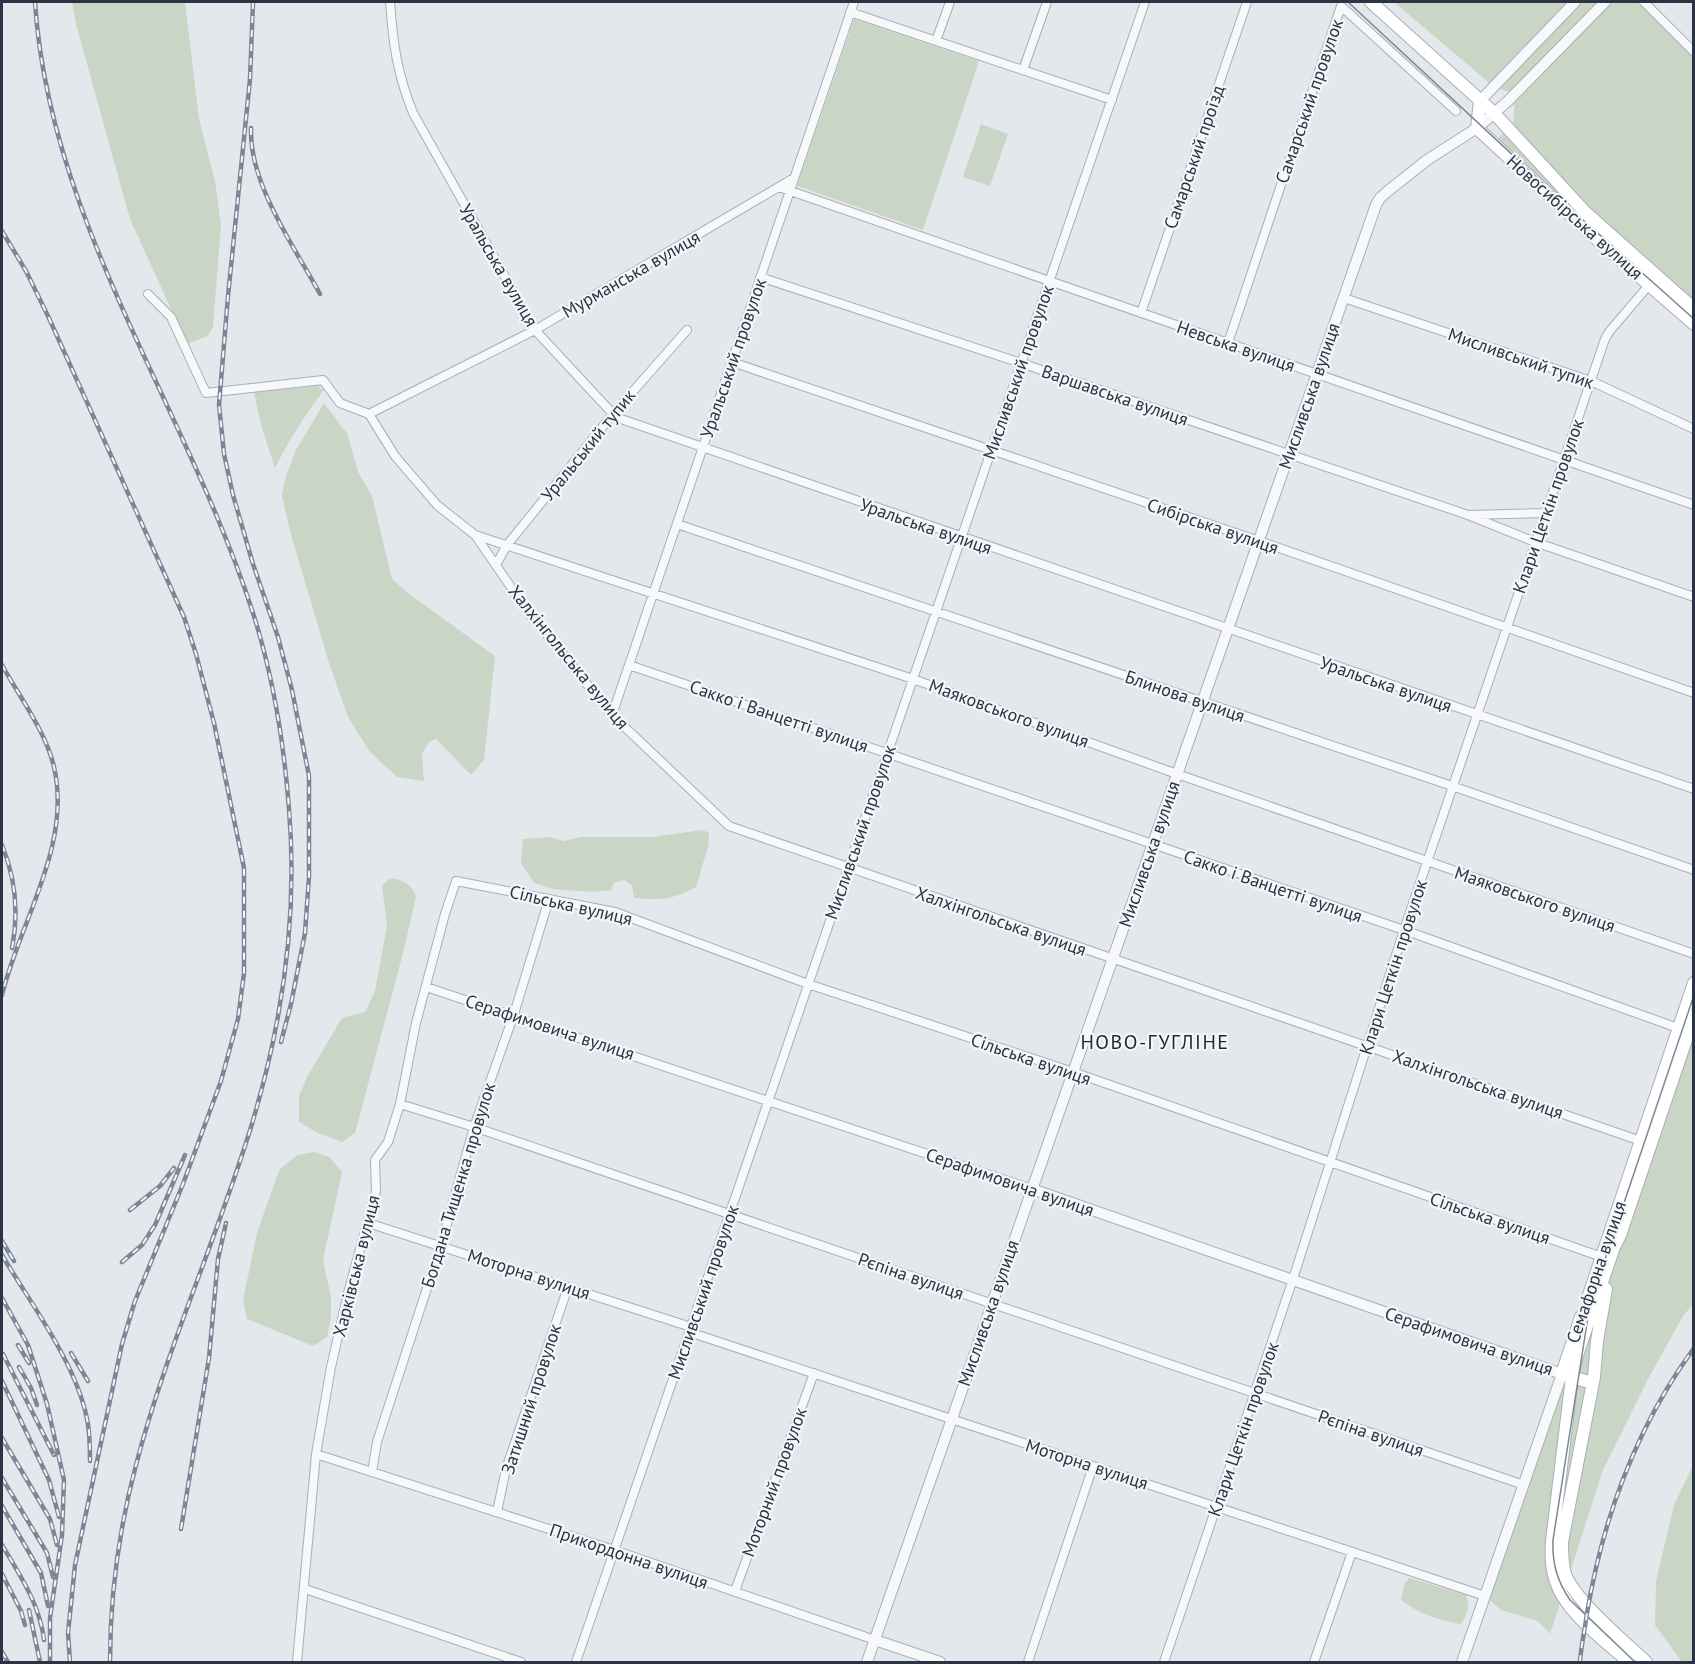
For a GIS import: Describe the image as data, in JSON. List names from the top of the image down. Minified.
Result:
{"streets":{"main road":["Новосибірська вулиця","Серафимовича вулиця","Семафорна вулиця"],"street":["Самарський провулок","Самарський проїзд","Уральська вулиця","Мурманська вулиця","Невська вулиця","Уральський провулок","Мисливський тупик","Мисливський провулок","Варшавська вулиця","Мисливська вулиця","Уральський тупик","Клари Цеткін провулок","Сибірська вулиця","Халхінгольська вулиця","Блинова вулиця","Маяковського вулиця","Сакко і Ванцетті вулиця","Сільська вулиця","Богдана Тищенка провулок","Харківська вулиця","Моторна вулиця","Рєпіна вулиця","Затишний провулок","Моторний провулок","Прикордонна вулиця"]},"crossings":[["Самарський провулок","Невська вулиця"],["Самарський проїзд","Невська вулиця"],["Новосибірська вулиця","Мисливська вулиця"],["Новосибірська вулиця","Клари Цеткін провулок"],["Уральська вулиця","Мурманська вулиця"],["Уральська вулиця","Уральський провулок"],["Уральська вулиця","Мисливський провулок"],["Уральська вулиця","Мисливська вулиця"],["Уральська вулиця","Уральський тупик"],["Уральська вулиця","Клари Цеткін провулок"],["Мурманська вулиця","Невська вулиця"],["Мурманська вулиця","Уральський провулок"],["Мурманська вулиця","Маяковського вулиця"],["Невська вулиця","Уральський провулок"],["Невська вулиця","Мисливський провулок"],["Невська вулиця","Мисливська вулиця"],["Невська вулиця","Клари Цеткін провулок"],["Уральський провулок","Варшавська вулиця"],["Уральський провулок","Сибірська вулиця"],["Уральський провулок","Халхінгольська вулиця"],["Уральський провулок","Блинова вулиця"],["Уральський провулок","Маяковського вулиця"],["Уральський провулок","Сакко і Ванцетті вулиця"],["Мисливський тупик","Мисливська вулиця"],["Мисливський тупик","Клари Цеткін провулок"],["Мисливський провулок","Варшавська вулиця"],["Мисливський провулок","Сибірська вулиця"],["Мисливський провулок","Халхінгольська вулиця"],["Мисливський провулок","Блинова вулиця"],["Мисливський провулок","Маяковського вулиця"],["Мисливський провулок","Сакко і Ванцетті вулиця"],["Мисливський провулок","Сільська вулиця"],["Мисливський провулок","Серафимовича вулиця"],["Мисливський провулок","Моторна вулиця"],["Мисливський провулок","Рєпіна вулиця"],["Мисливський провулок","Прикордонна вулиця"],["Варшавська вулиця","Мисливська вулиця"],["Варшавська вулиця","Клари Цеткін провулок"],["Мисливська вулиця","Сибірська вулиця"],["Мисливська вулиця","Халхінгольська вулиця"],["Мисливська вулиця","Блинова вулиця"],["Мисливська вулиця","Маяковського вулиця"],["Мисливська вулиця","Сакко і Ванцетті вулиця"],["Мисливська вулиця","Сільська вулиця"],["Мисливська вулиця","Серафимовича вулиця"],["Мисливська вулиця","Моторна вулиця"],["Мисливська вулиця","Рєпіна вулиця"],["Мисливська вулиця","Прикордонна вулиця"],["Уральський тупик","Халхінгольська вулиця"],["Уральський тупик","Маяковського вулиця"],["Клари Цеткін провулок","Сибірська вулиця"],["Клари Цеткін провулок","Халхінгольська вулиця"],["Клари Цеткін провулок","Блинова вулиця"],["Клари Цеткін провулок","Маяковського вулиця"],["Клари Цеткін провулок","Сакко і Ванцетті вулиця"],["Клари Цеткін провулок","Сільська вулиця"],["Клари Цеткін провулок","Серафимовича вулиця"],["Клари Цеткін провулок","Моторна вулиця"],["Клари Цеткін провулок","Рєпіна вулиця"],["Халхінгольська вулиця","Маяковського вулиця"],["Халхінгольська вулиця","Семафорна вулиця"],["Сакко і Ванцетті вулиця","Семафорна вулиця"],["Сільська вулиця","Богдана Тищенка провулок"],["Сільська вулиця","Харківська вулиця"],["Сільська вулиця","Семафорна вулиця"],["Серафимовича вулиця","Богдана Тищенка провулок"],["Серафимовича вулиця","Харківська вулиця"],["Серафимовича вулиця","Семафорна вулиця"],["Богдана Тищенка провулок","Моторна вулиця"],["Богдана Тищенка провулок","Рєпіна вулиця"],["Богдана Тищенка провулок","Прикордонна вулиця"],["Харківська вулиця","Моторна вулиця"],["Харківська вулиця","Рєпіна вулиця"],["Харківська вулиця","Прикордонна вулиця"],["Семафорна вулиця","Моторна вулиця"],["Семафорна вулиця","Рєпіна вулиця"],["Моторна вулиця","Затишний провулок"],["Моторна вулиця","Моторний провулок"],["Затишний провулок","Прикордонна вулиця"],["Моторний провулок","Прикордонна вулиця"]],"districts":["НОВО-ГУГЛІНЕ"]}
